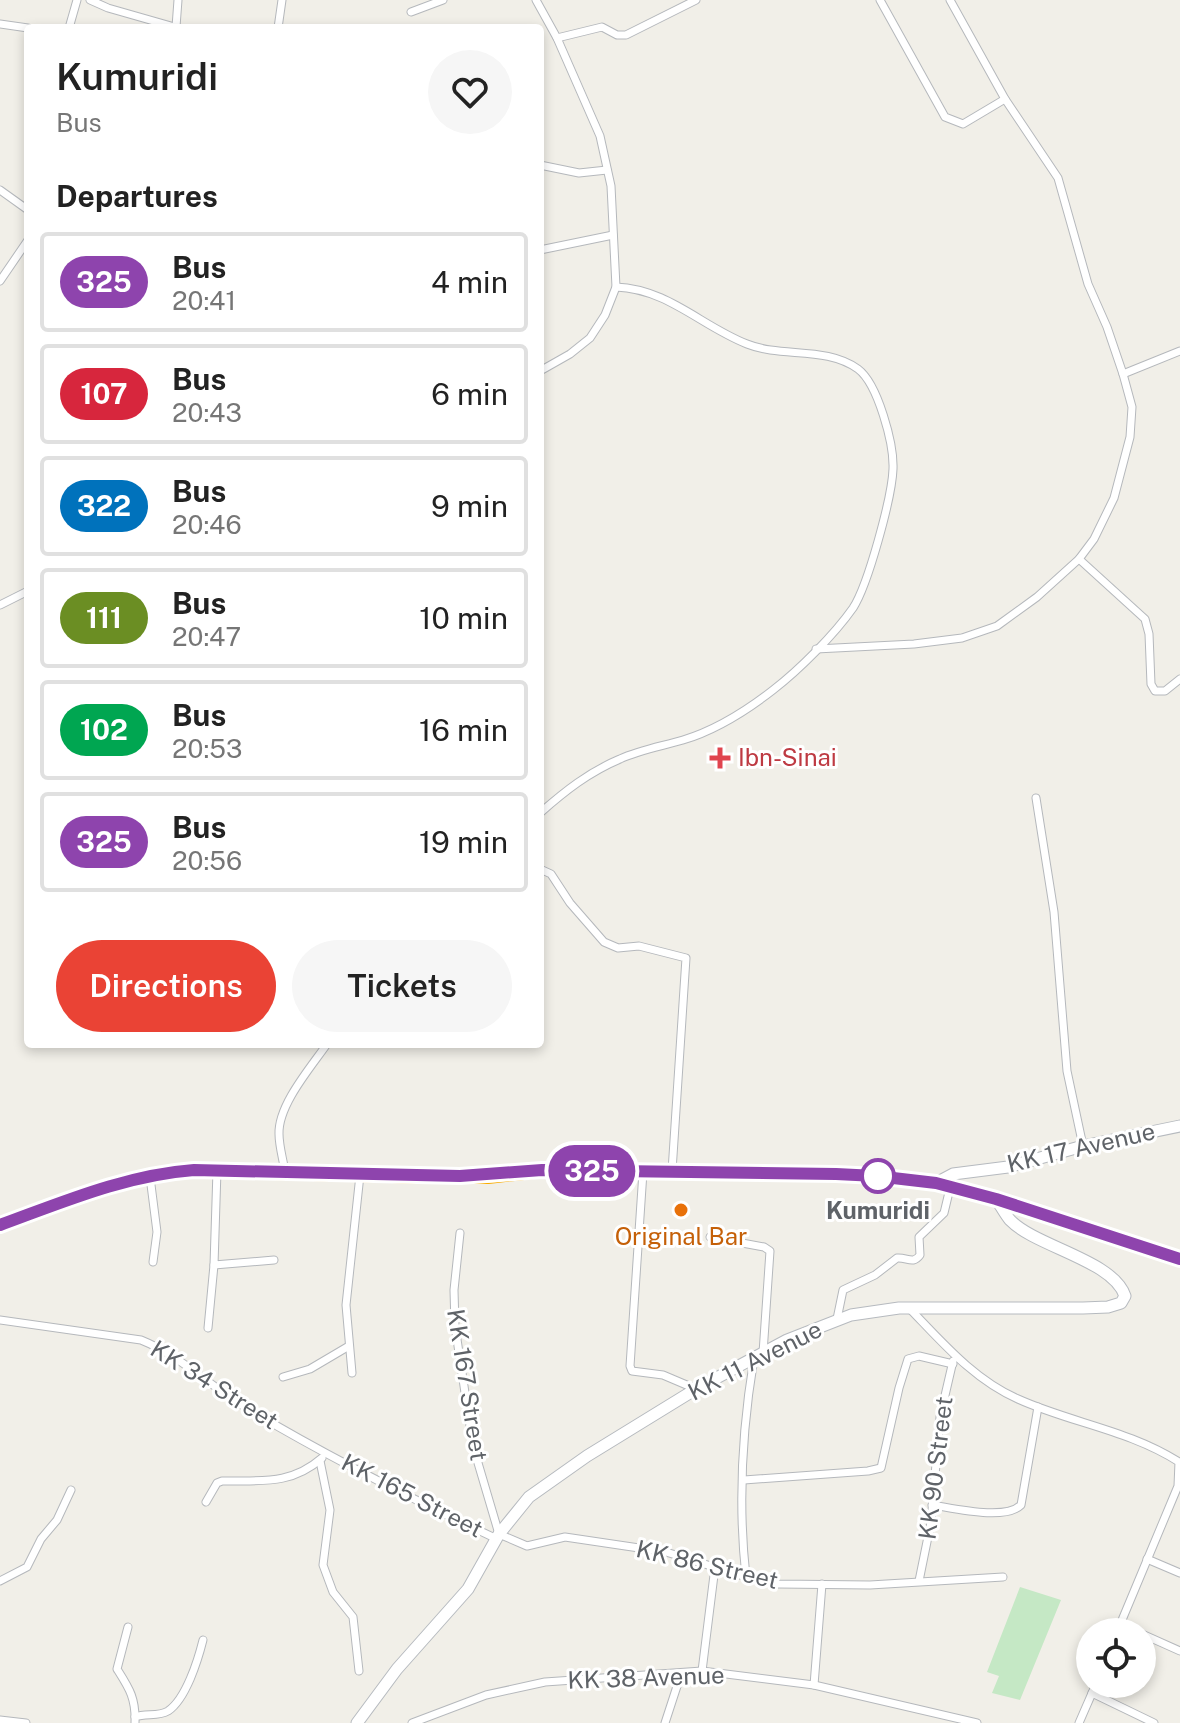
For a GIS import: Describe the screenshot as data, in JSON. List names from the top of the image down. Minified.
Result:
{"streets":{"main road":["KK 17 Avenue","KK 11 Avenue"],"street":["KK 34 Street","KK 167 Street","KK 90 Street","KK 165 Street","KK 86 Street","KK 38 Avenue"]},"crossings":[["KK 11 Avenue","KK 167 Street"],["KK 11 Avenue","KK 165 Street"],["KK 11 Avenue","KK 86 Street"],["KK 34 Street","KK 165 Street"],["KK 167 Street","KK 165 Street"],["KK 167 Street","KK 86 Street"],["KK 90 Street","KK 86 Street"],["KK 165 Street","KK 86 Street"]],"places":{"health":["Ibn-Sinai"],"other":["Kumuridi","Original Bar"]},"lines":["bus line 325"],"page":{"on_map":"325","heading":[["Kumuridi","Bus"],"Departures"],"list":[{"mark":"325","name":"Bus","note":"20:41","value":"4 min"},{"mark":"107","name":"Bus","note":"20:43","value":"6 min"},{"mark":"322","name":"Bus","note":"20:46","value":"9 min"},{"mark":"111","name":"Bus","note":"20:47","value":"10 min"},{"mark":"102","name":"Bus","note":"20:53","value":"16 min"},{"mark":"325","name":"Bus","note":"20:56","value":"19 min"}],"buttons":["Directions","Tickets"]}}
